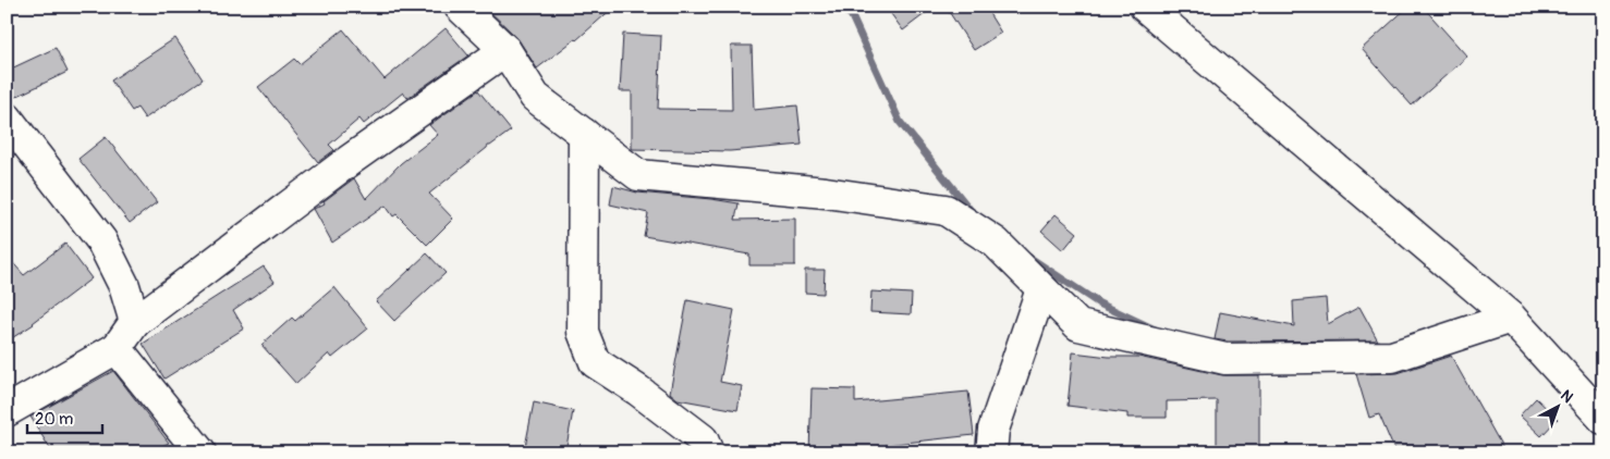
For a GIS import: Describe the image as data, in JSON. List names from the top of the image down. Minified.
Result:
{"scale_bar":"20 m","north":"top right"}
